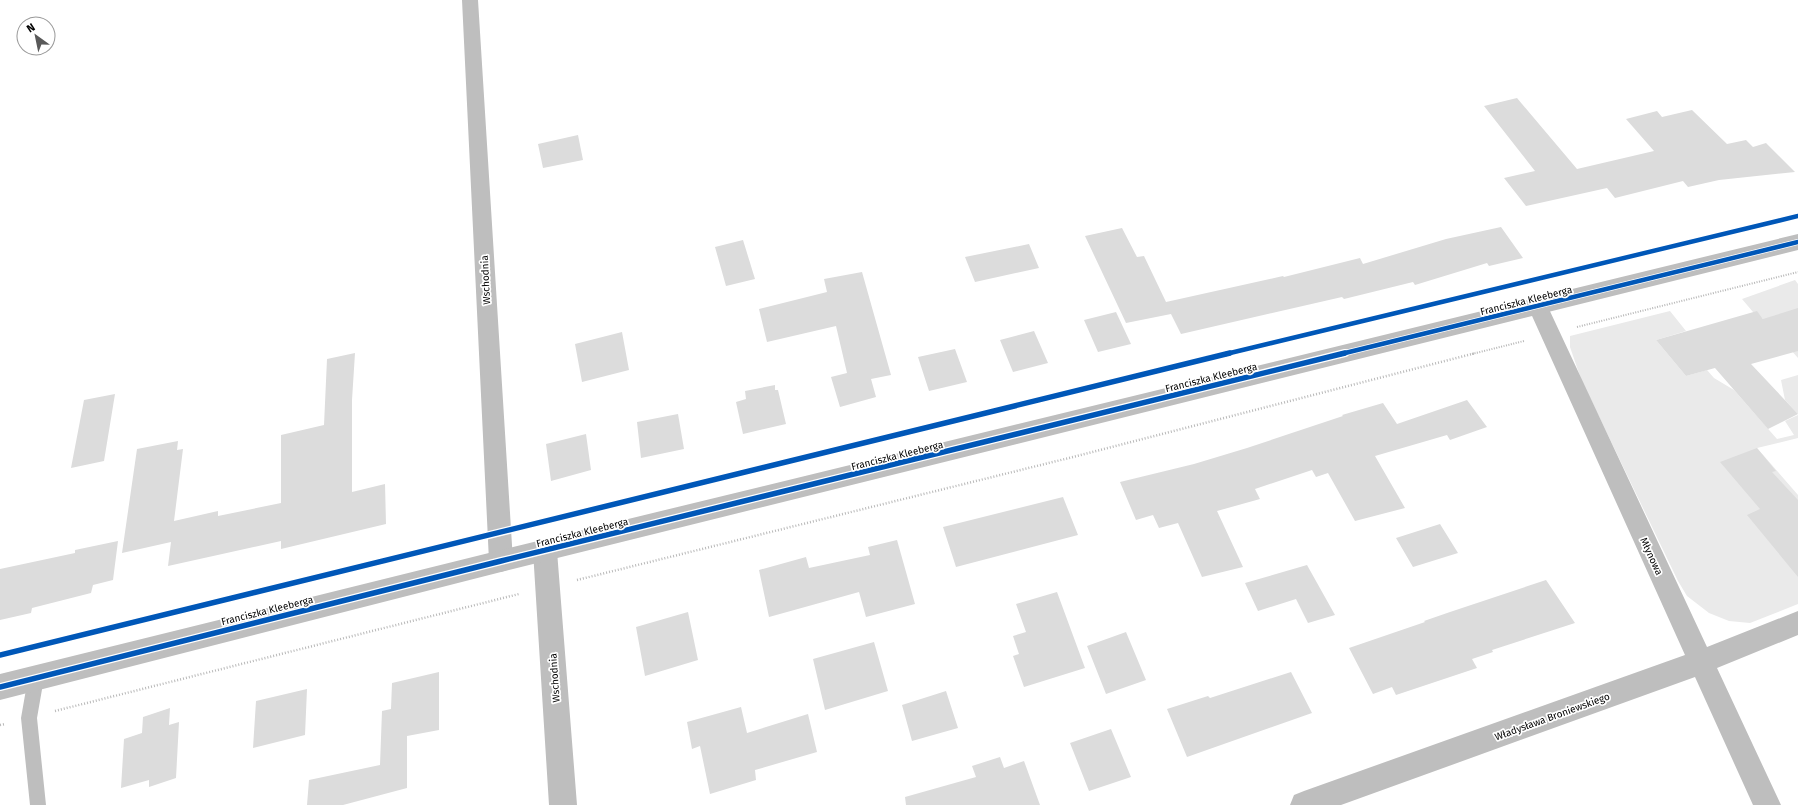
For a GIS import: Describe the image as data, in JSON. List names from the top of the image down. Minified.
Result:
{"streets":{"street":["Wschodnia","Franciszka Kleeberga","Młynowa","Władysława Broniewskiego"]},"crossings":[["Wschodnia","Franciszka Kleeberga"],["Franciszka Kleeberga","Młynowa"],["Młynowa","Władysława Broniewskiego"]],"north":"top left"}
